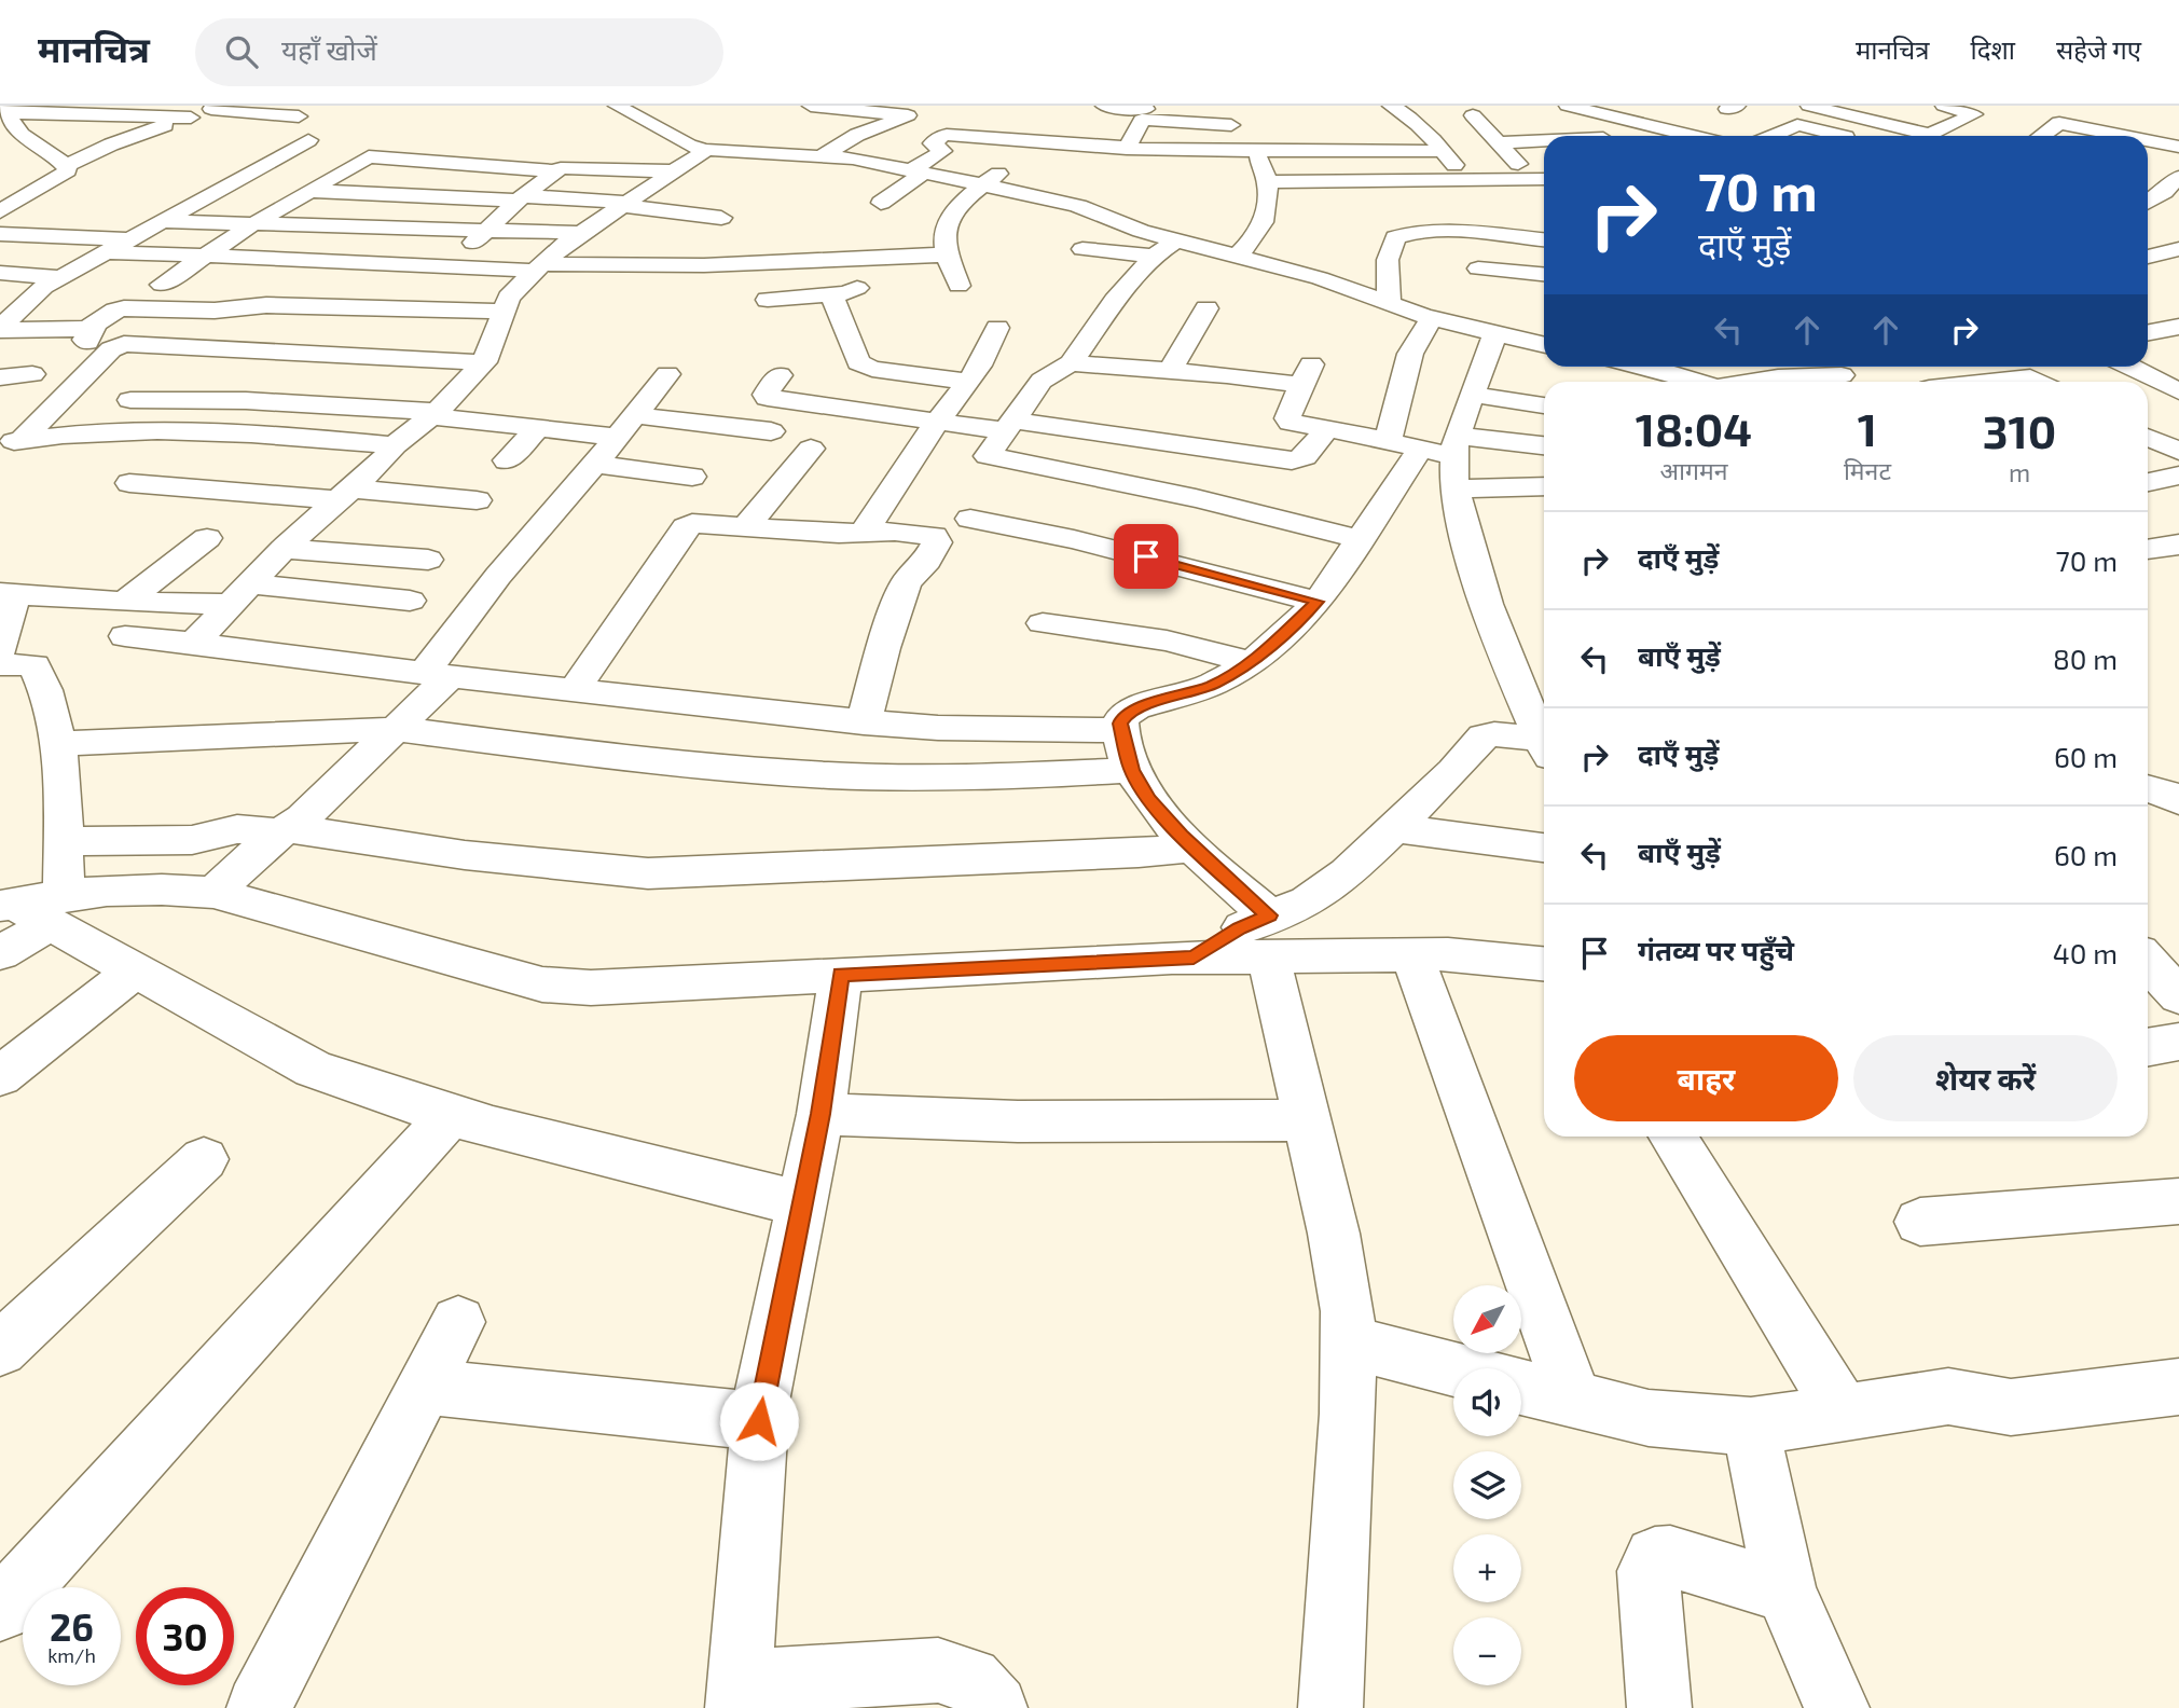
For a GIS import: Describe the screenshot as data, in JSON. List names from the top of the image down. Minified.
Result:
{"north":"bottom left","page":{"header":"मानचित्र","search":"यहाँ खोजें","nav":["मानचित्र","दिशा","सहेजे गए"],"turn":["70 m","दाएँ मुड़ें"],"eta":["18:04","आगमन","1","मिनट","310","m"],"list":[{"name":"दाएँ मुड़ें","value":"70 m"},{"name":"बाएँ मुड़ें","value":"80 m"},{"name":"दाएँ मुड़ें","value":"60 m"},{"name":"बाएँ मुड़ें","value":"60 m"},{"name":"गंतव्य पर पहुँचे","value":"40 m"}],"buttons":["बाहर","शेयर करें"],"map_buttons":["+","−"],"speed":"26 km/h","limit":"30"}}
